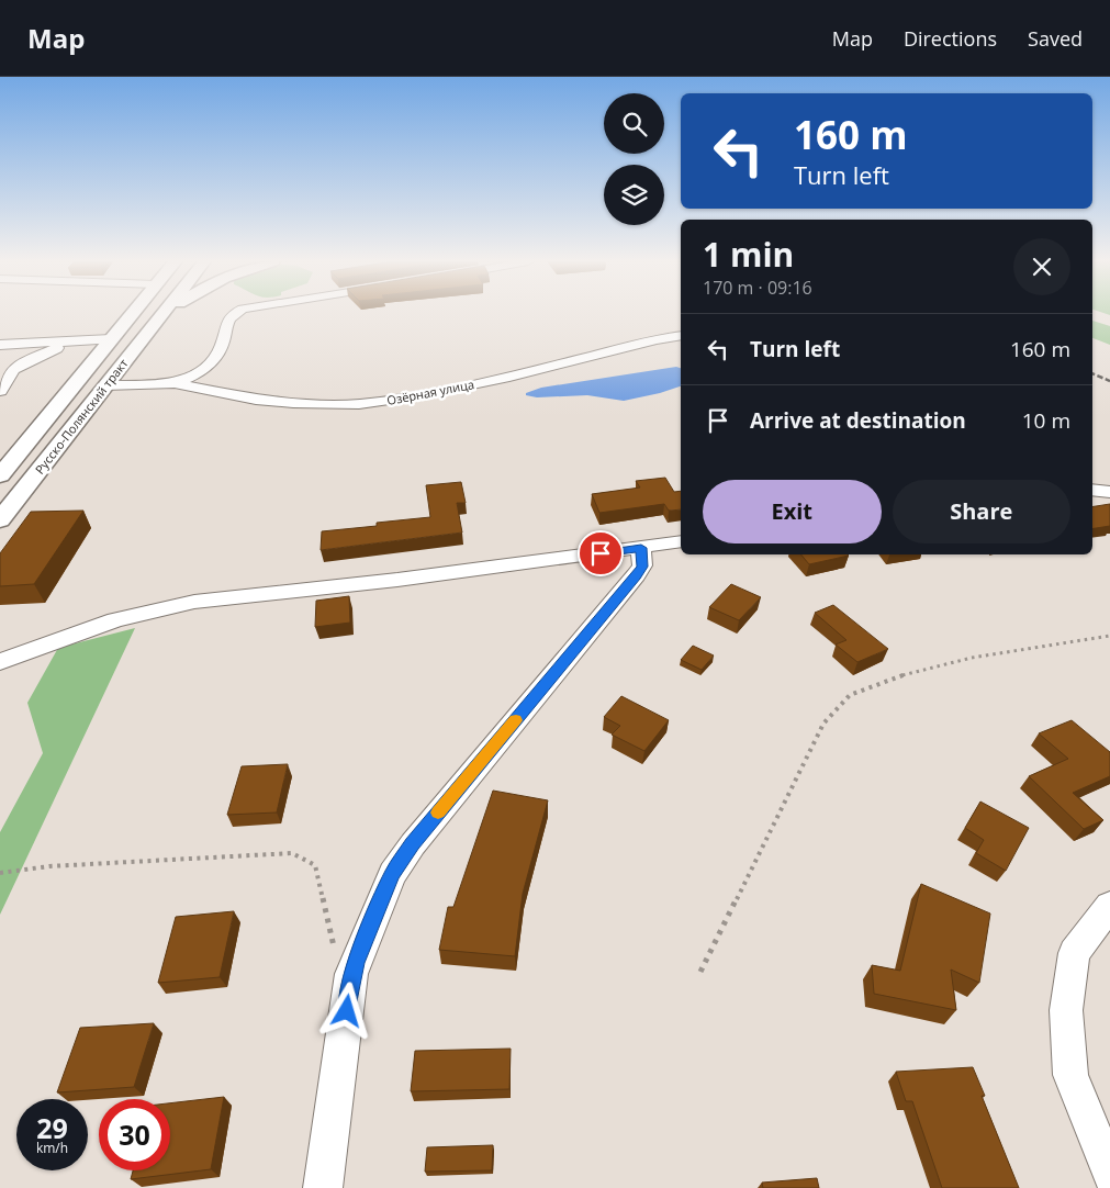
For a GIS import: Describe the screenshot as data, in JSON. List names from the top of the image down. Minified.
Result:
{"streets":{"main road":["Русско-Полянский тракт"],"street":["Озёрная улица"]},"crossings":[["Озёрная улица","Русско-Полянский тракт"]],"page":{"header":"Map","nav":["Map","Directions","Saved"],"turn":["160 m","Turn left"],"heading":["1 min","170 m · 09:16"],"list":[{"name":"Turn left","value":"160 m"},{"name":"Arrive at destination","value":"10 m"}],"buttons":["Exit","Share"],"speed":"29 km/h","limit":"30"}}
